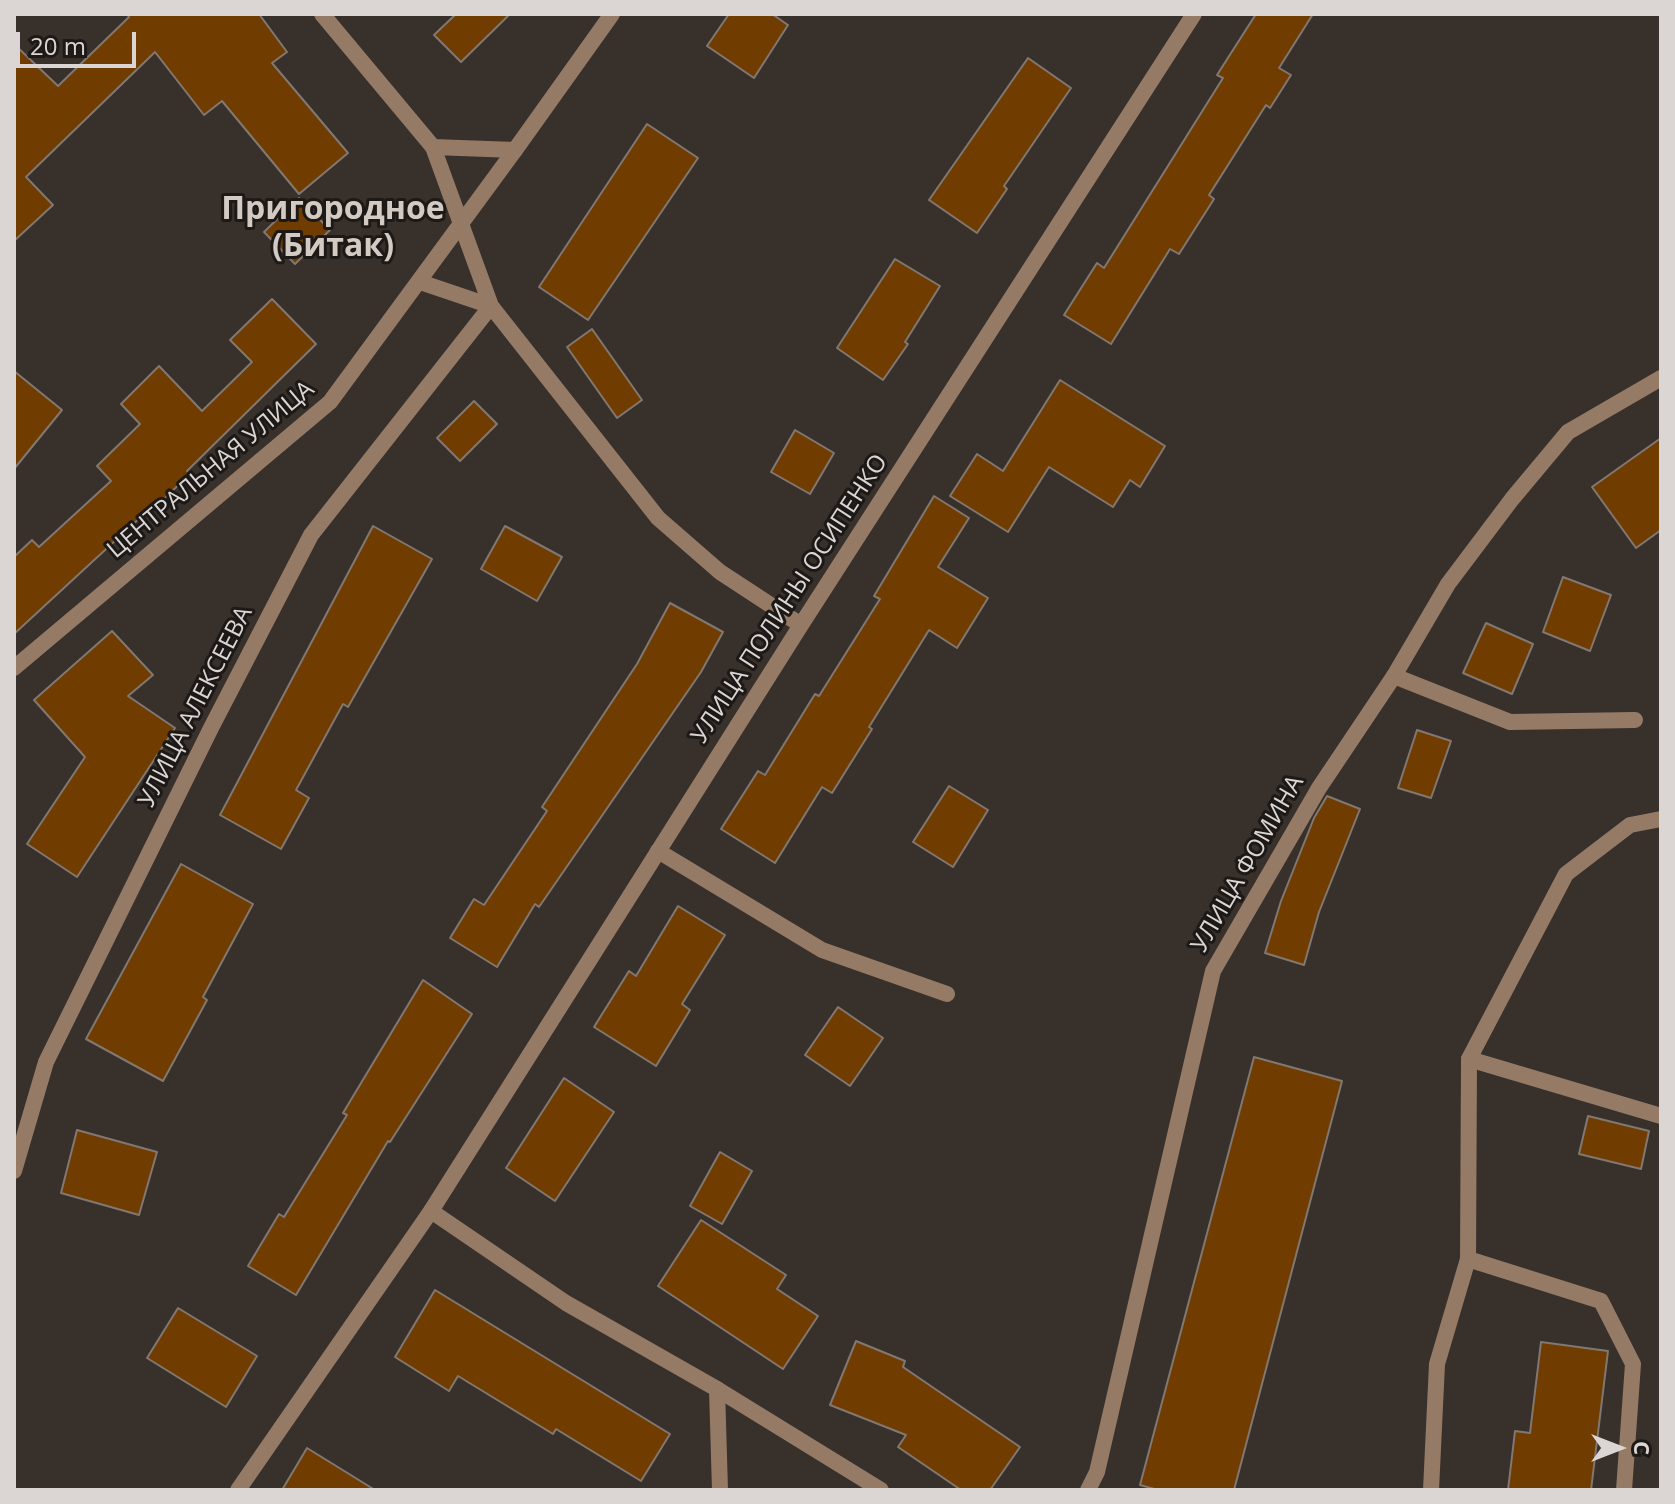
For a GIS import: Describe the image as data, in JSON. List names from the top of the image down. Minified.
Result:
{"streets":{"street":["ЦЕНТРАЛЬНАЯ УЛИЦА","УЛИЦА ПОЛИНЫ ОСИПЕНКО","УЛИЦА АЛЕКСЕЕВА","УЛИЦА ФОМИНА"]},"districts":["Пригородное (Битак)"],"scale_bar":"20 m","north":"right"}
